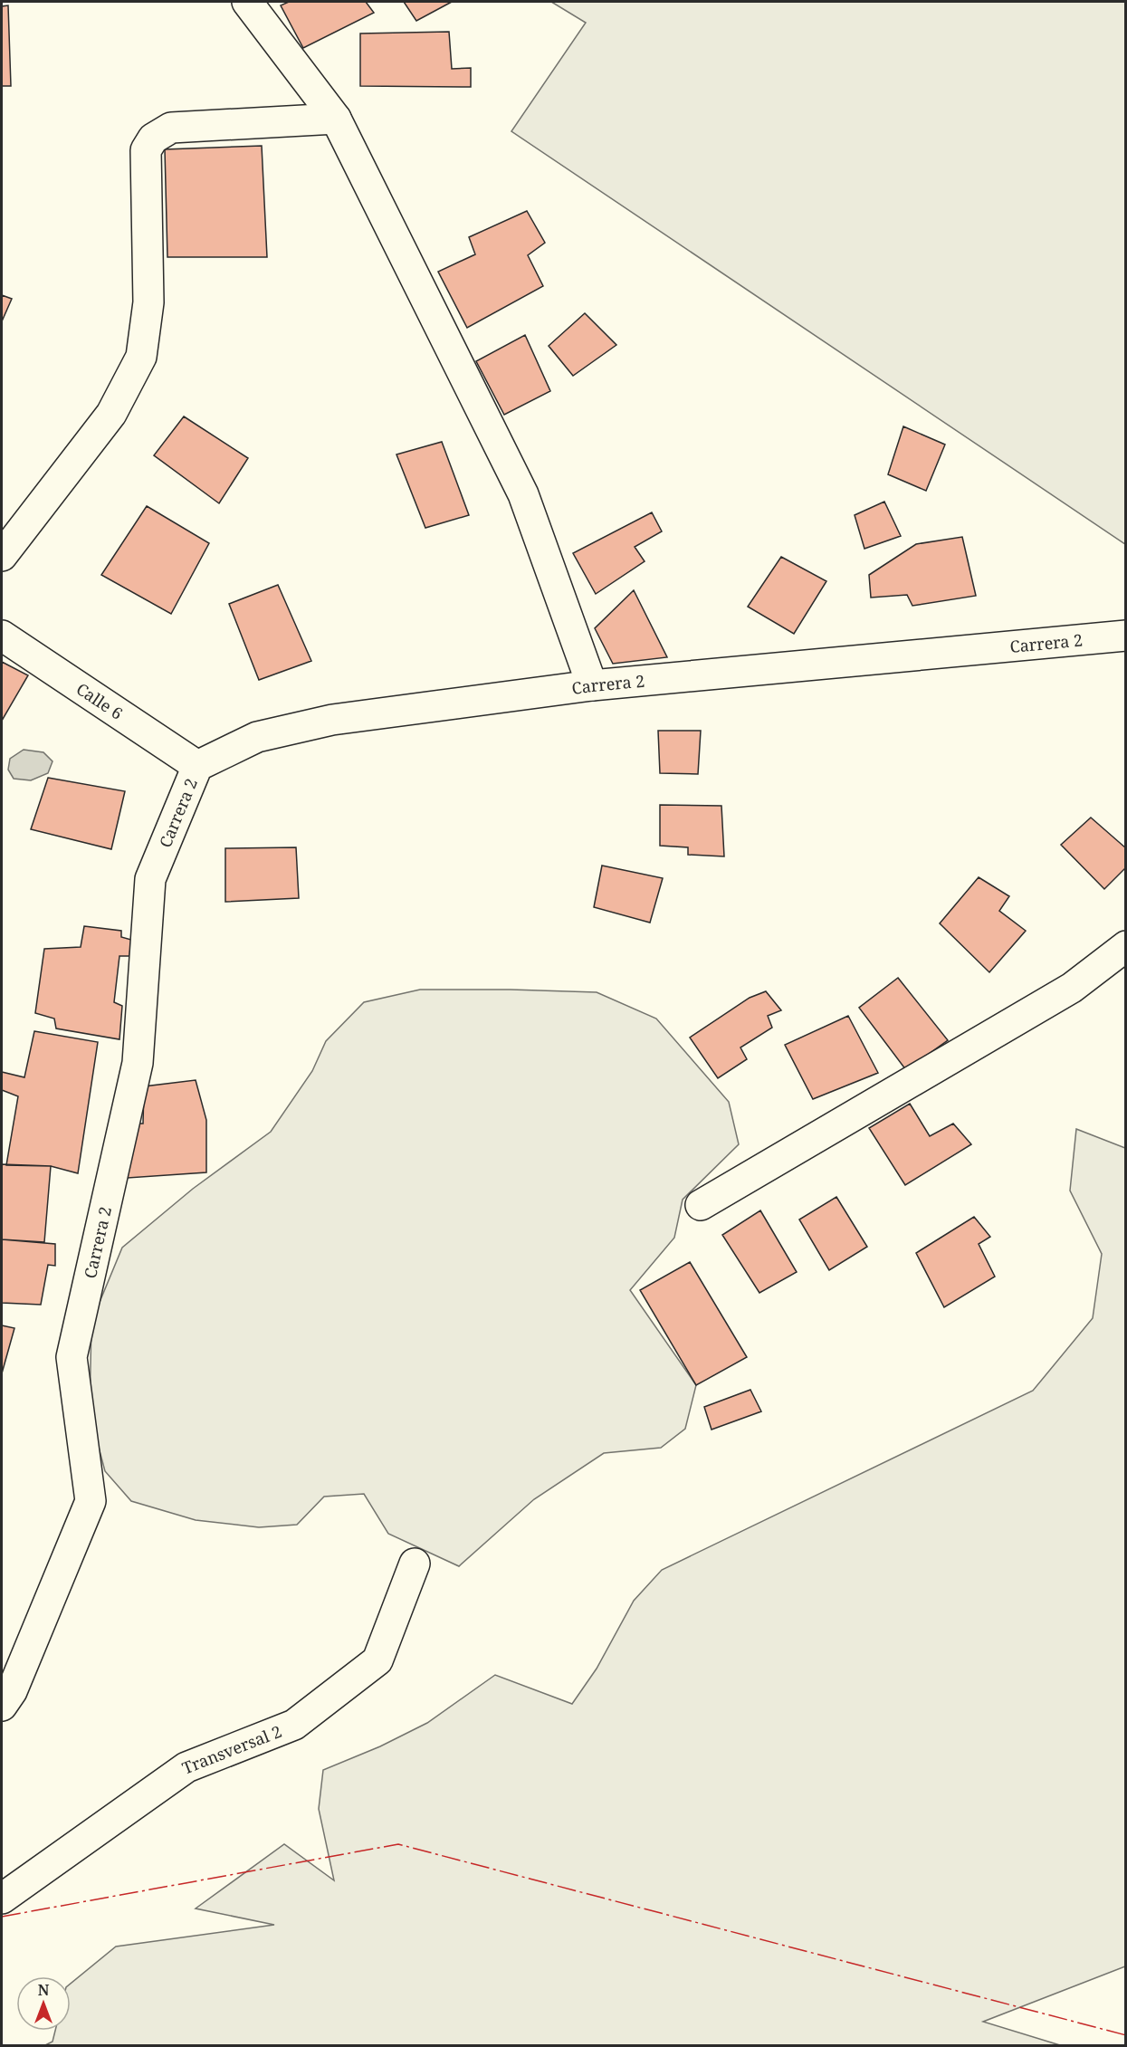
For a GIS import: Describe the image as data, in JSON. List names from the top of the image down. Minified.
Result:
{"streets":{"street":["Carrera 2","Calle 6","Transversal 2"]},"crossings":[["Carrera 2","Calle 6"]],"north":"top"}
